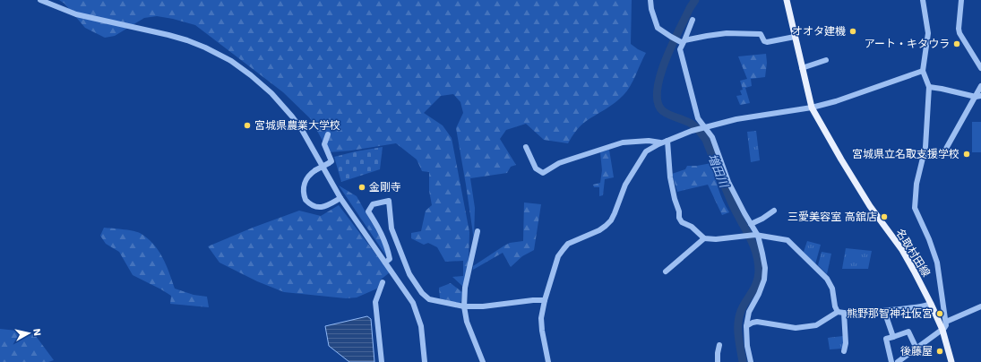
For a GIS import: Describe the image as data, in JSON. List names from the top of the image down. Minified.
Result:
{"streets":{"main road":["名取村田線"]},"water":["増田川"],"places":["オオタ建機","アート・キタウラ","宮城県農業大学校","宮城県立名取支援学校","金剛寺","三愛美容室 高舘店","熊野那智神社仮宮","後藤屋"],"north":"right"}
